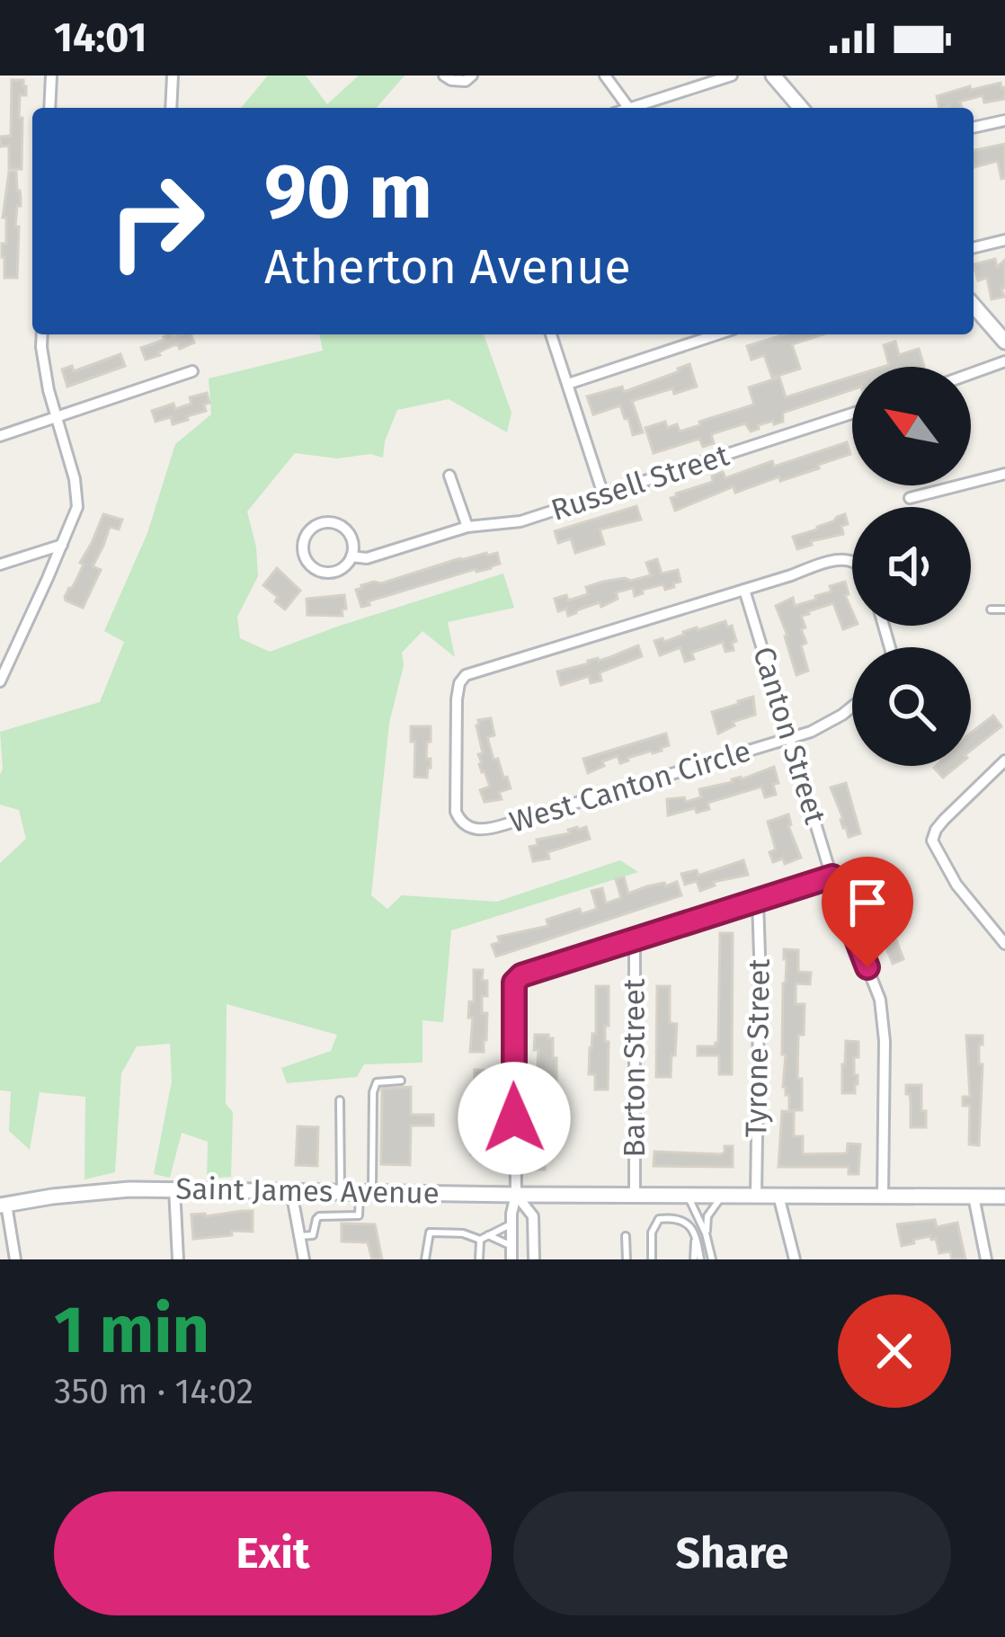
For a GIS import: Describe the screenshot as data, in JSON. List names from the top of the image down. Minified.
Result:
{"streets":{"main road":["Saint James Avenue"],"street":["Russell Street","Canton Street","West Canton Circle","Tyrone Street","Barton Street"]},"crossings":[["Canton Street","West Canton Circle"],["Canton Street","Saint James Avenue"],["Tyrone Street","Saint James Avenue"],["Barton Street","Saint James Avenue"]],"north":"top left","page":{"status":"14:01","turn":["90 m","Atherton Avenue"],"heading":["1 min","350 m · 14:02"],"buttons":["Exit","Share"]}}
